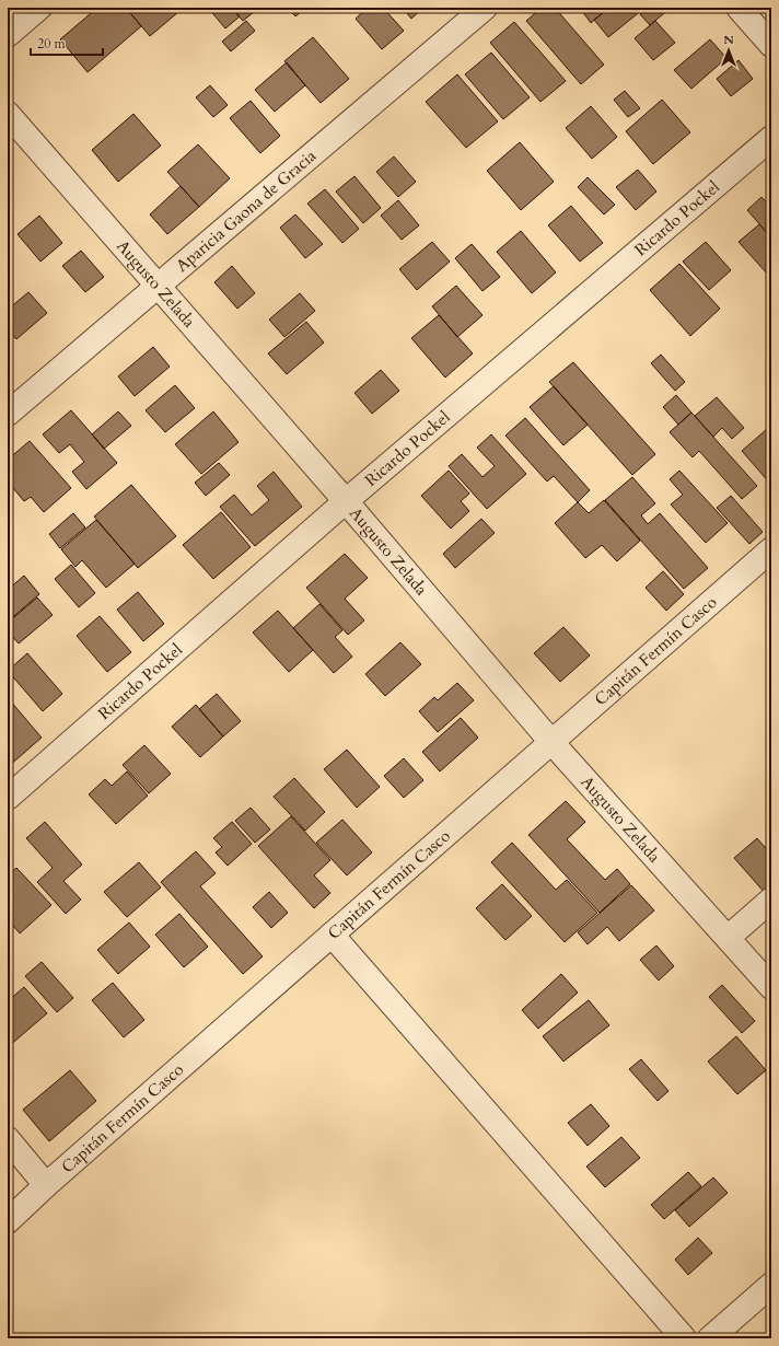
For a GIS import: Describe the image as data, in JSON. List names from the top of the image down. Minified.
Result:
{"streets":{"street":["Aparicia Gaona de Gracia","Ricardo Pockel","Augusto Zelada","Capitán Fermín Casco"]},"crossings":[["Aparicia Gaona de Gracia","Augusto Zelada"],["Ricardo Pockel","Augusto Zelada"],["Augusto Zelada","Capitán Fermín Casco"]],"scale_bar":"20 m","north":"top"}
